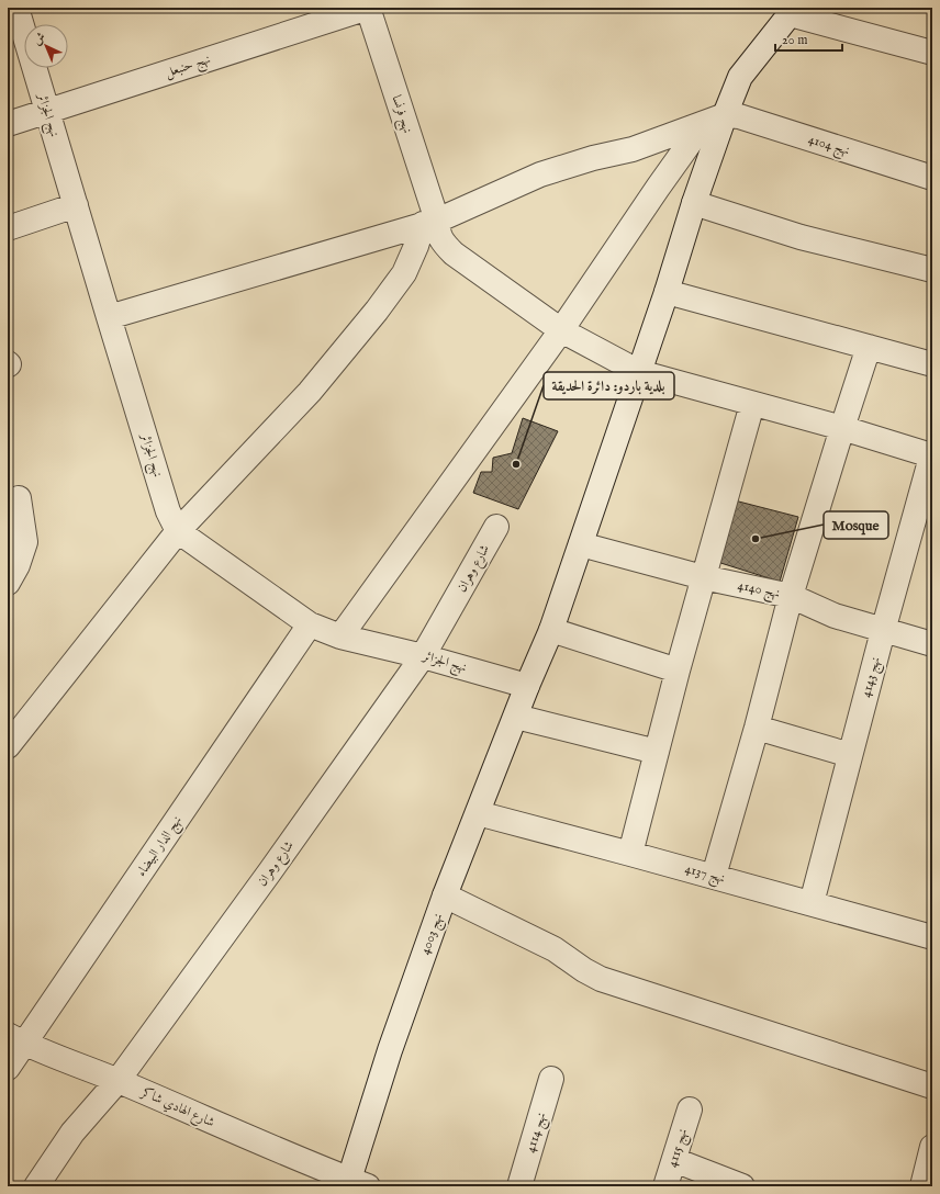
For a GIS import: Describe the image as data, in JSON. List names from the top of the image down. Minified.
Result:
{"streets":{"street":["نهج حنبعل","نهج فرنسا","نهج الجزائر","نهج 4104","شارع وهران","نهج 4140","نهج 4143","نهج الدار البيضاء","نهج 4137","نهج 4003","شارع الهادي شاكر","نهج 4114","نهج 4115"]},"crossings":[["نهج حنبعل","نهج فرنسا"],["نهج حنبعل","نهج الجزائر"],["نهج فرنسا","نهج 4143"],["نهج فرنسا","نهج 4003"],["نهج الجزائر","شارع وهران"],["نهج الجزائر","نهج الدار البيضاء"],["نهج الجزائر","نهج 4003"],["نهج 4104","نهج 4003"],["شارع وهران","شارع الهادي شاكر"],["نهج 4140","نهج 4143"],["نهج 4140","نهج 4003"],["نهج 4143","نهج 4137"],["نهج الدار البيضاء","شارع الهادي شاكر"],["نهج 4137","نهج 4003"],["نهج 4003","شارع الهادي شاكر"]],"places":["بلدية باردو: دائرة الحديقة","Mosque"],"scale_bar":"20 m","north":"top left"}
